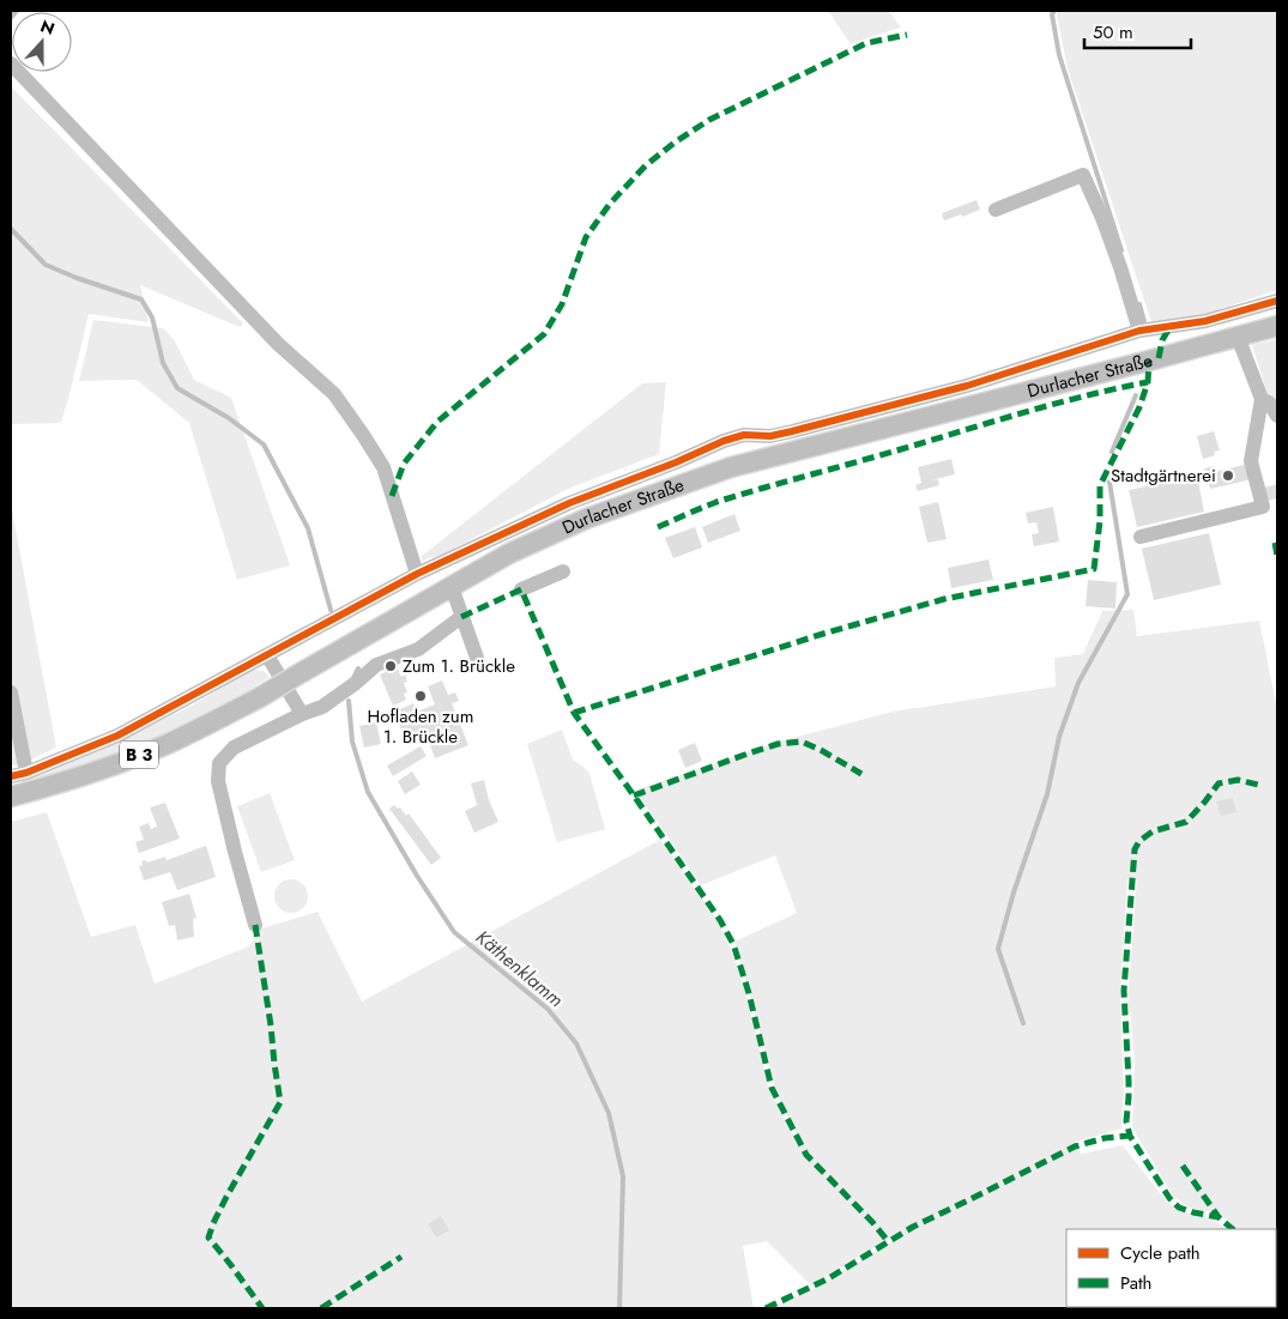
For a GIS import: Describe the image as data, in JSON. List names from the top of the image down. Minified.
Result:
{"streets":{"main road":["Durlacher Straße","B 3"]},"water":["Käthenklamm"],"places":["Stadtgärtnerei","Zum 1. Brückle","Hofladen zum 1. Brückle"],"legend":["Cycle path","Path"],"scale_bar":"50 m","north":"top"}
